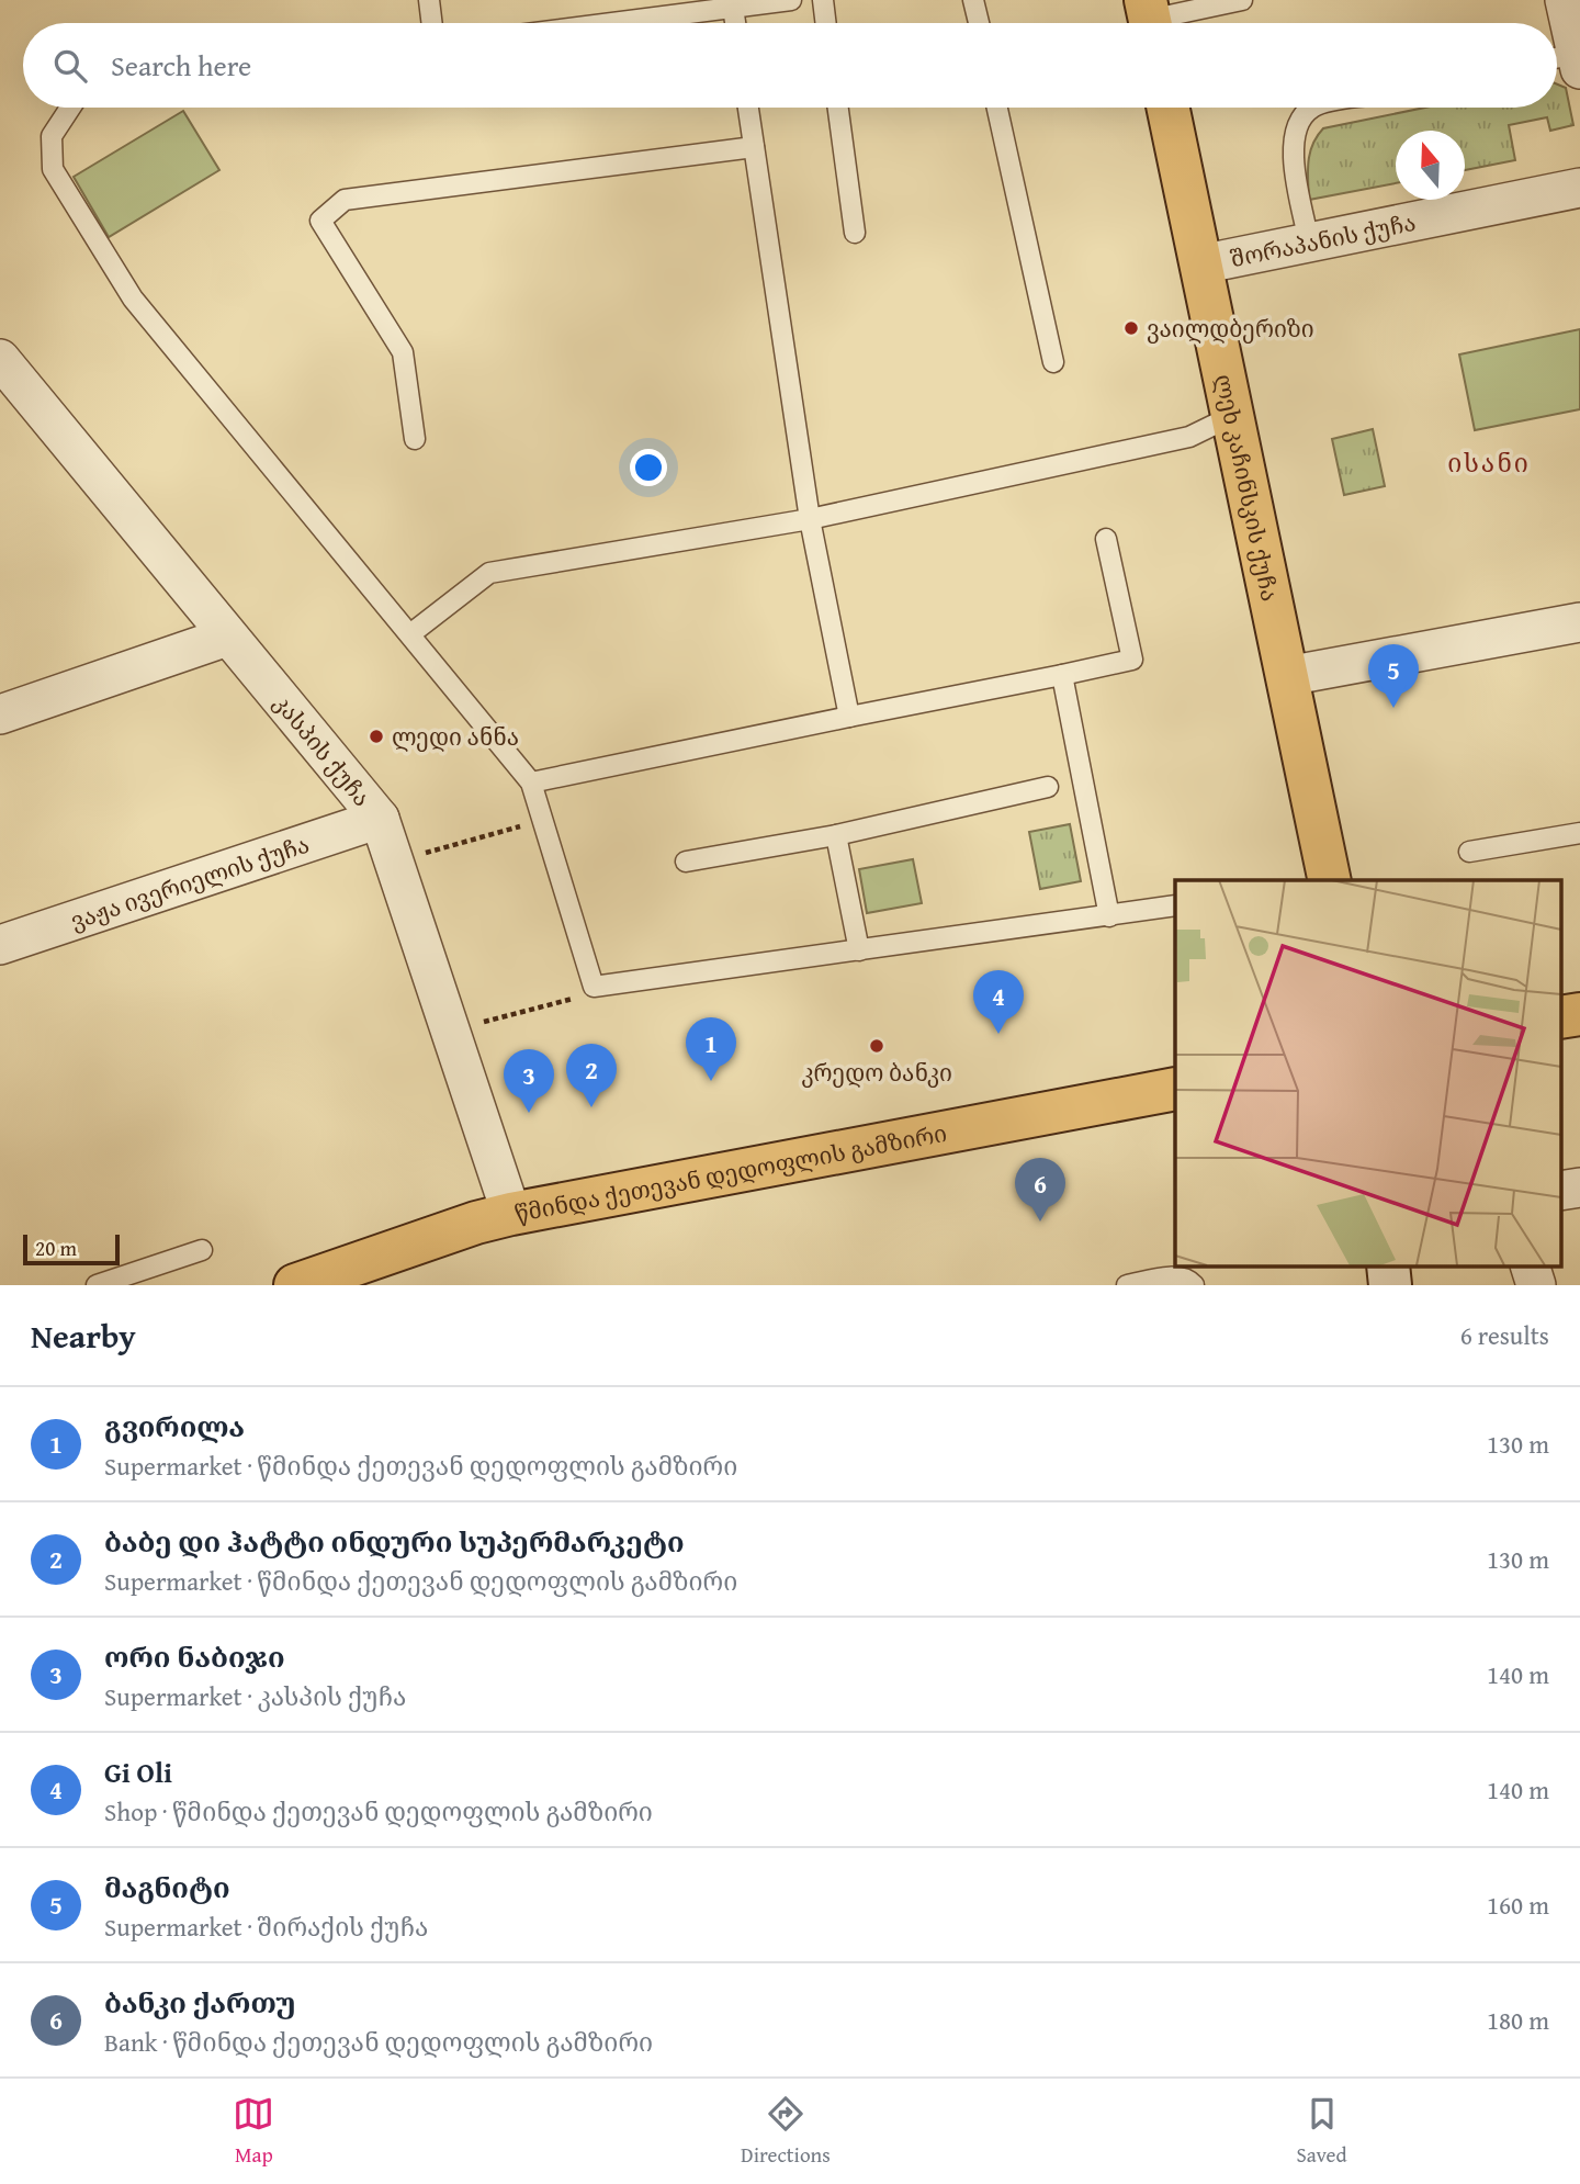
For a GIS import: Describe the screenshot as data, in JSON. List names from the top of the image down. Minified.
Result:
{"streets":{"main road":["ლეხ კაჩინსკის ქუჩა","წმინდა ქეთევან დედოფლის გამზირი"],"street":["შორაპანის ქუჩა","კასპის ქუჩა","ვაჟა ივერიელის ქუჩა"]},"crossings":[["შორაპანის ქუჩა","ლეხ კაჩინსკის ქუჩა"],["კასპის ქუჩა","ვაჟა ივერიელის ქუჩა"],["კასპის ქუჩა","წმინდა ქეთევან დედოფლის გამზირი"]],"districts":["ისანი"],"places":["ვაილდბერიზი","ლედი ანნა","კრედო ბანკი"],"scale_bar":"20 m","north":"top","page":{"search":"Search here","pins":["5","4","1","2","3","6"],"scale":"20 m","heading":["Nearby","6 results"],"list":[{"mark":"1","name":"გვირილა","note":"Supermarket · წმინდა ქეთევან დედოფლის გამზირი","value":"130 m"},{"mark":"2","name":"ბაბე დი ჰატტი ინდური სუპერმარკეტი","note":"Supermarket · წმინდა ქეთევან დედოფლის გამზირი","value":"130 m"},{"mark":"3","name":"ორი ნაბიჯი","note":"Supermarket · კასპის ქუჩა","value":"140 m"},{"mark":"4","name":"Gi Oli","note":"Shop · წმინდა ქეთევან დედოფლის გამზირი","value":"140 m"},{"mark":"5","name":"მაგნიტი","note":"Supermarket · შირაქის ქუჩა","value":"160 m"},{"mark":"6","name":"ბანკი ქართუ","note":"Bank · წმინდა ქეთევან დედოფლის გამზირი","value":"180 m"}],"nav":["Map","Directions","Saved"]}}
